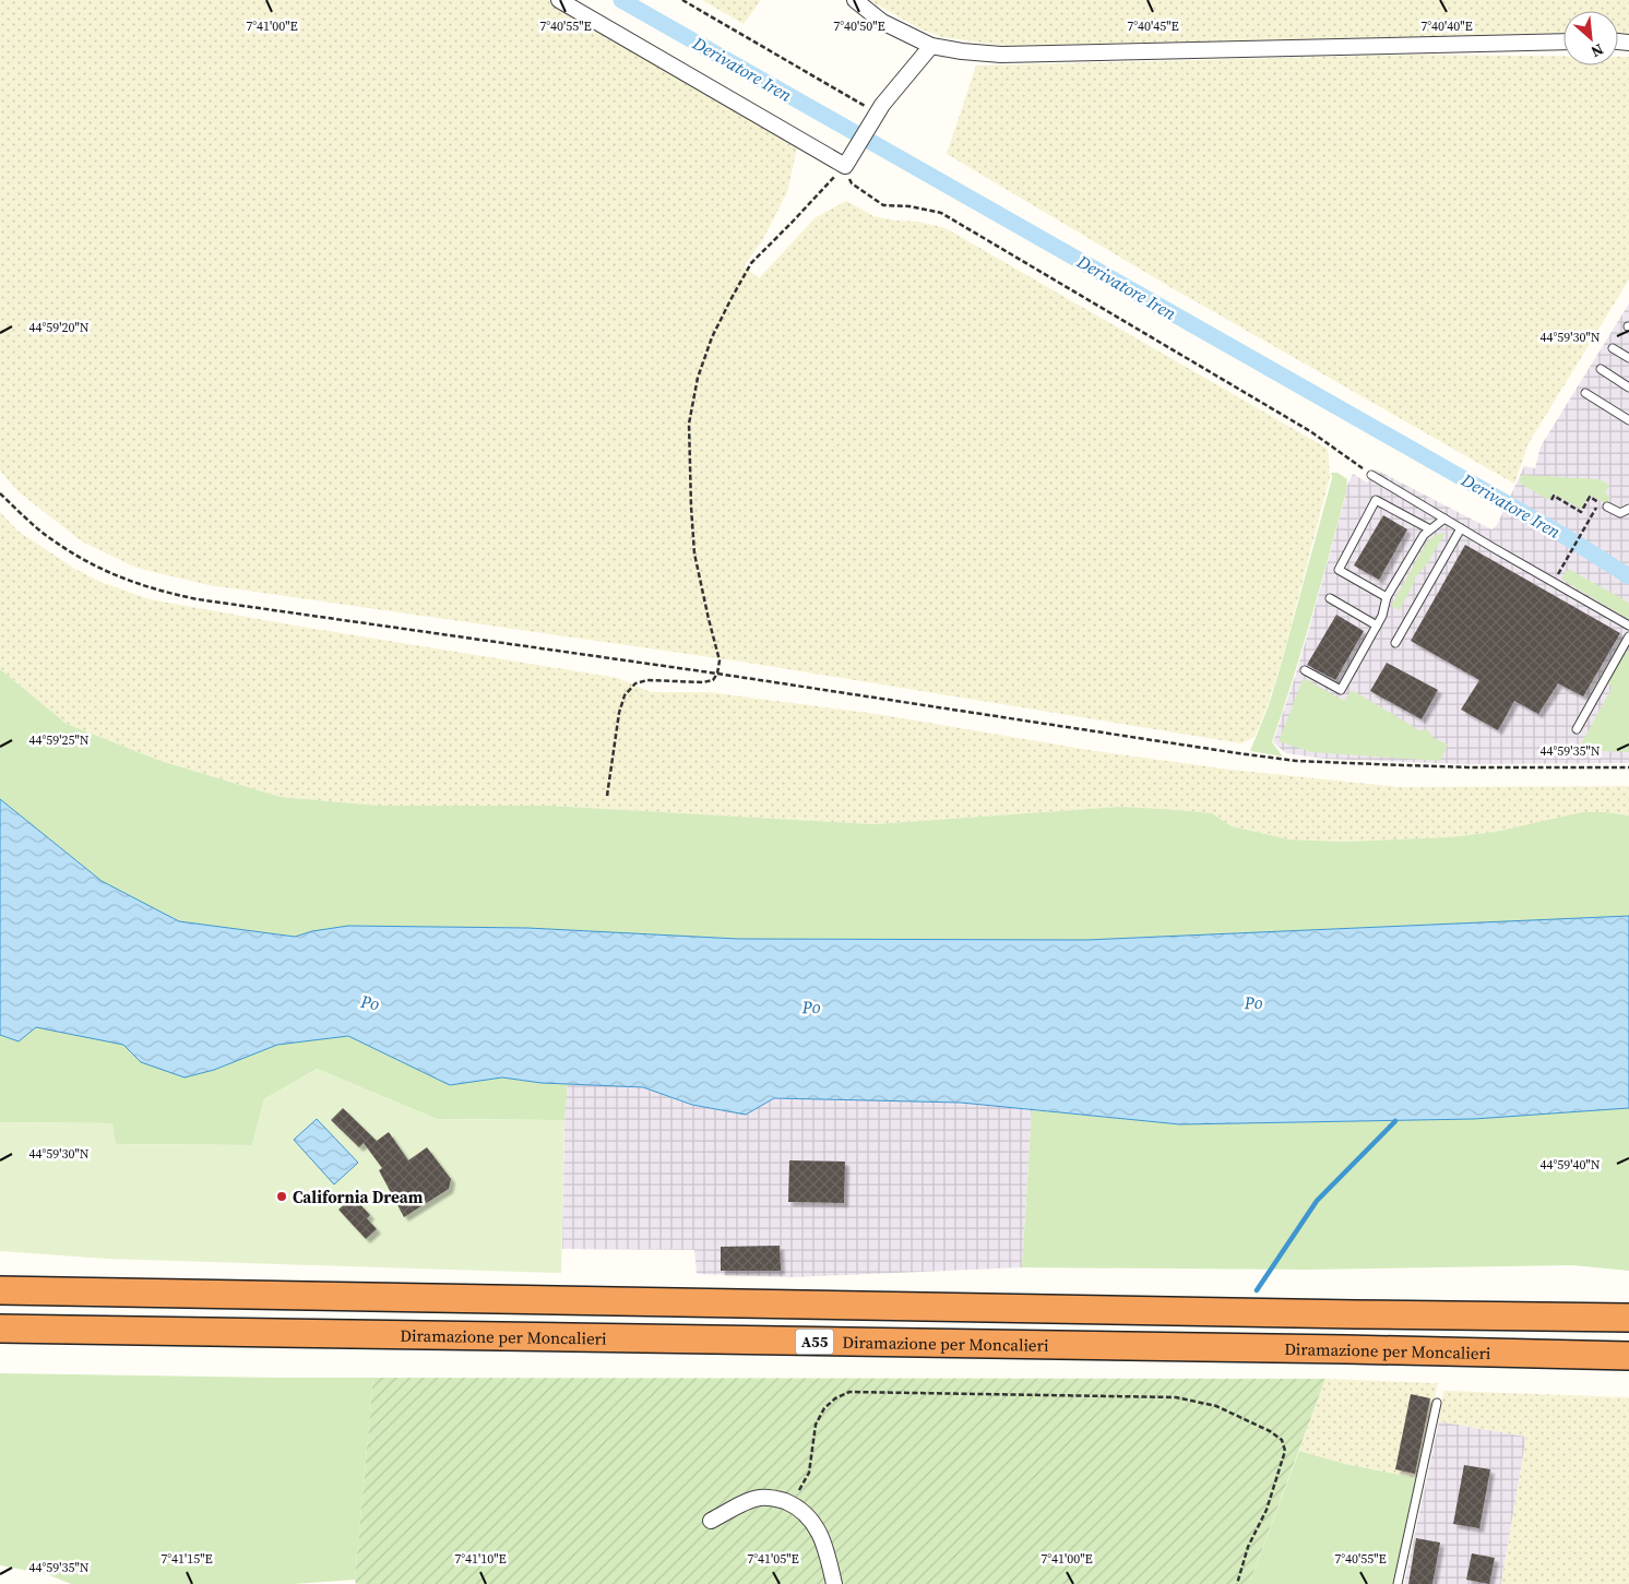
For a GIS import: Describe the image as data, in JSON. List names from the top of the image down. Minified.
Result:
{"streets":{"highway":["Diramazione per Moncalieri","A55"]},"water":["Derivatore Iren","Po"],"places":["California Dream"],"north":"bottom right","coordinates":["7°41'00\"E","7°40'55\"E","7°40'50\"E","7°40'45\"E","7°40'40\"E","44°59'20\"N","44°59'30\"N","44°59'25\"N","44°59'35\"N","44°59'40\"N","7°41'15\"E","7°41'10\"E","7°41'05\"E"]}
